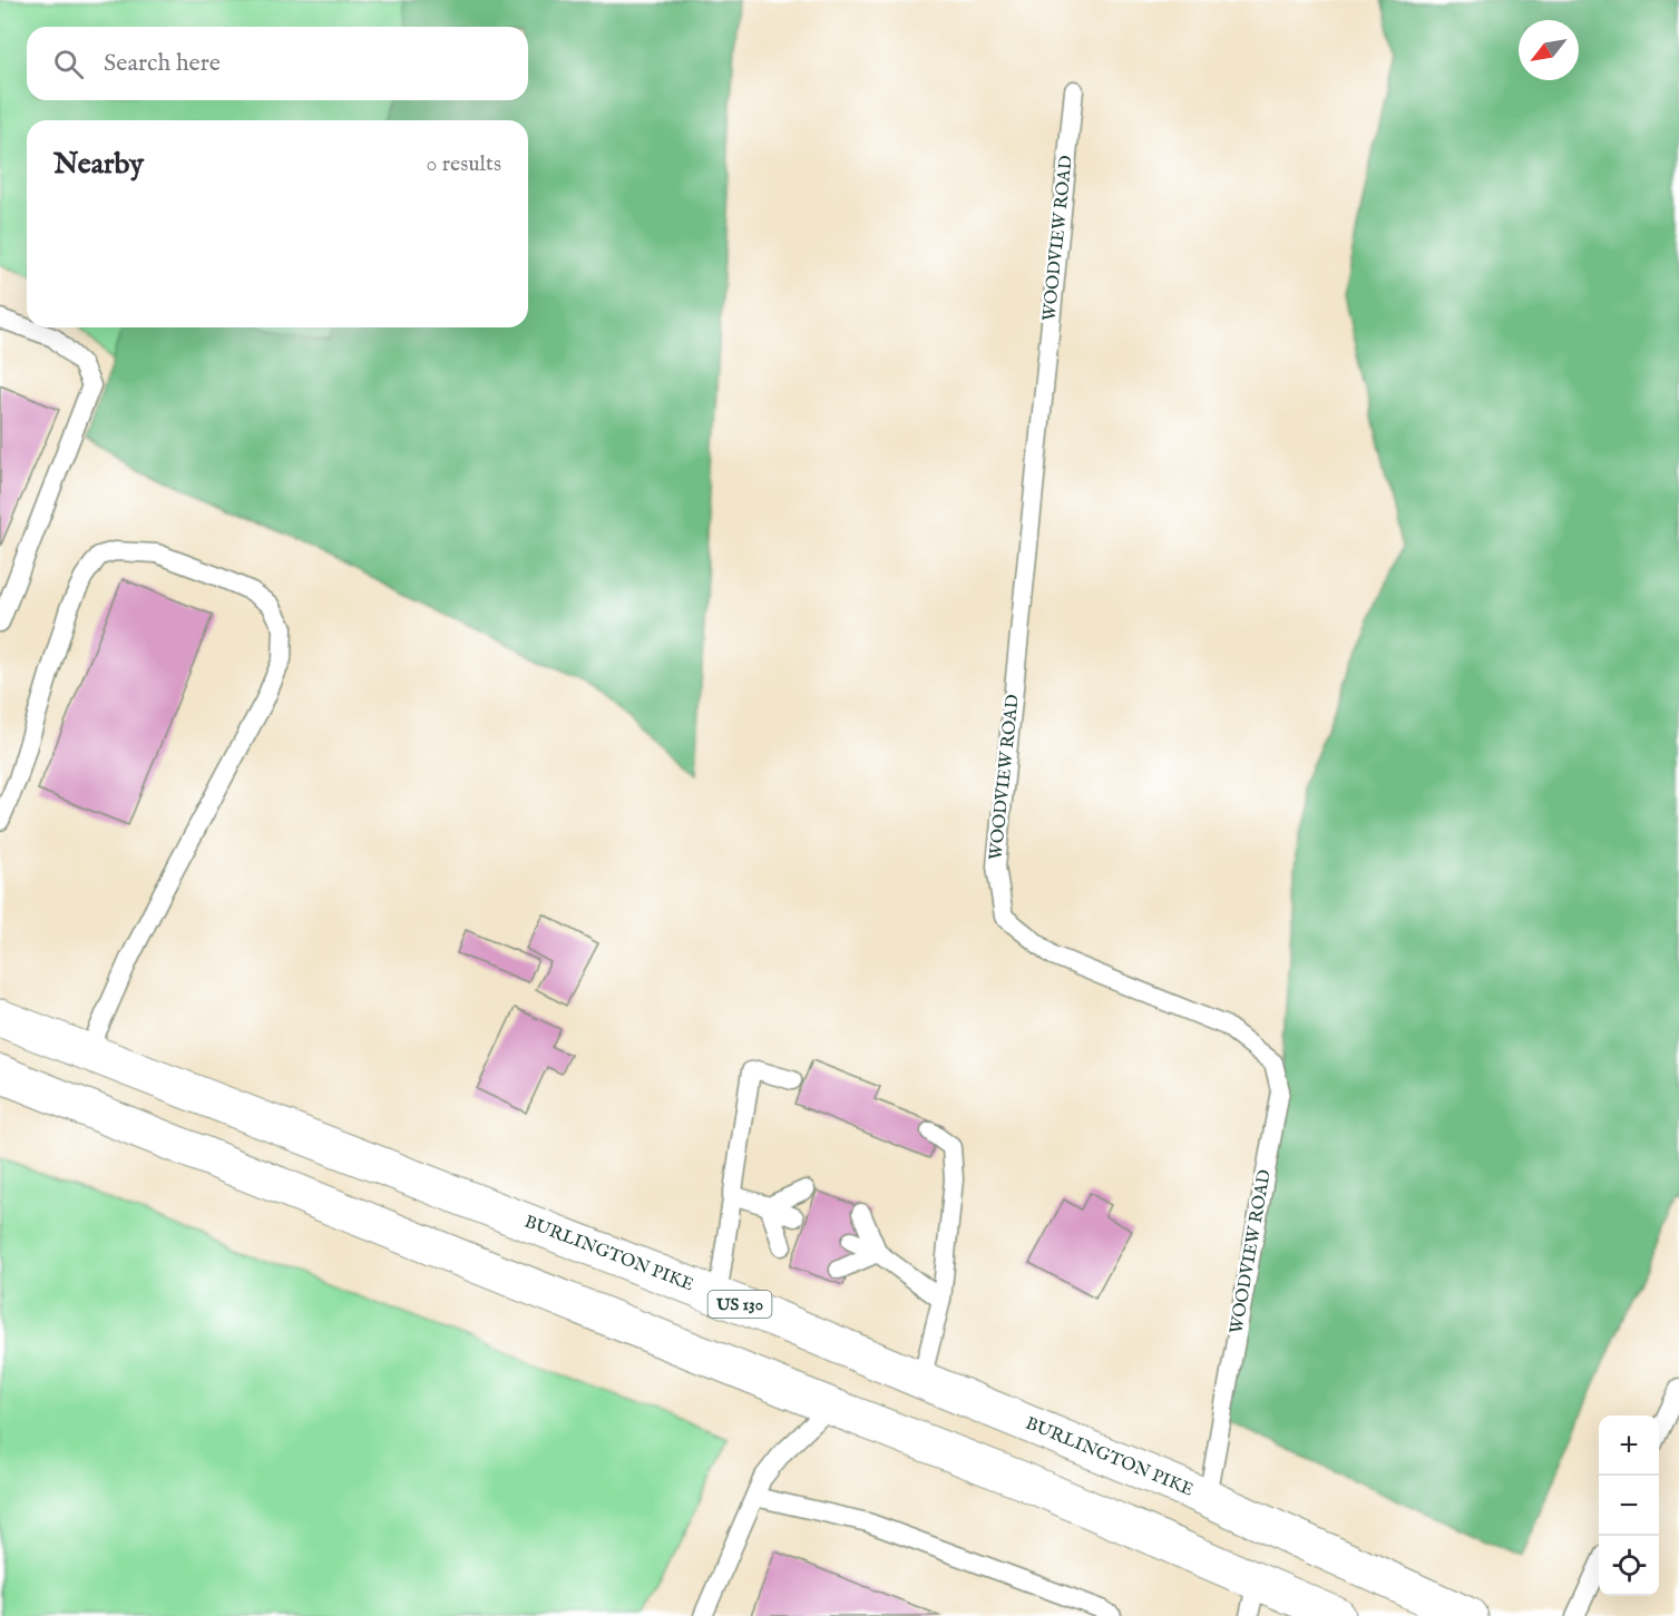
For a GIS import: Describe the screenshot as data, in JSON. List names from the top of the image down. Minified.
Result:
{"streets":{"highway":["BURLINGTON PIKE","US 130"],"lane":["WOODVIEW ROAD"]},"crossings":[["WOODVIEW ROAD","BURLINGTON PIKE"]],"north":"bottom left","page":{"search":"Search here","heading":["Nearby","0 results"],"map_buttons":["+","−"]}}
